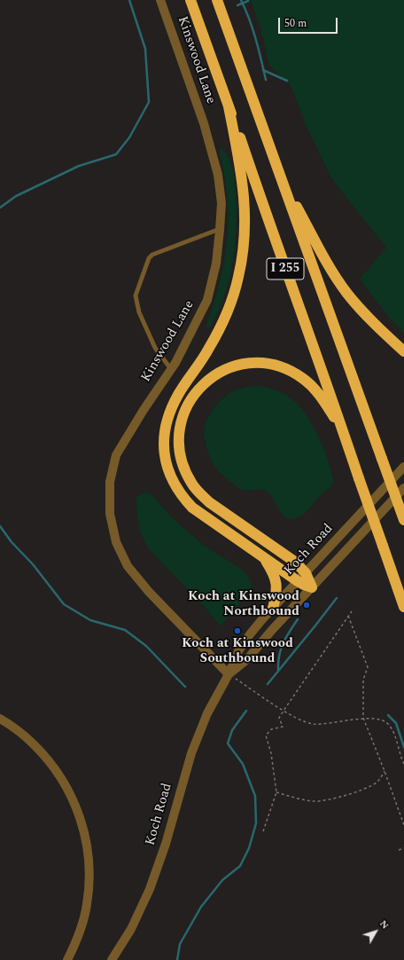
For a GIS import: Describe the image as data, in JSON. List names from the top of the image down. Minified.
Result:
{"streets":{"highway":["I 255"],"street":["Kinswood Lane","Koch Road"]},"crossings":[["Kinswood Lane","Koch Road"]],"places":["Koch at Kinswood Northbound","Koch at Kinswood Southbound"],"scale_bar":"50 m","north":"top right"}
